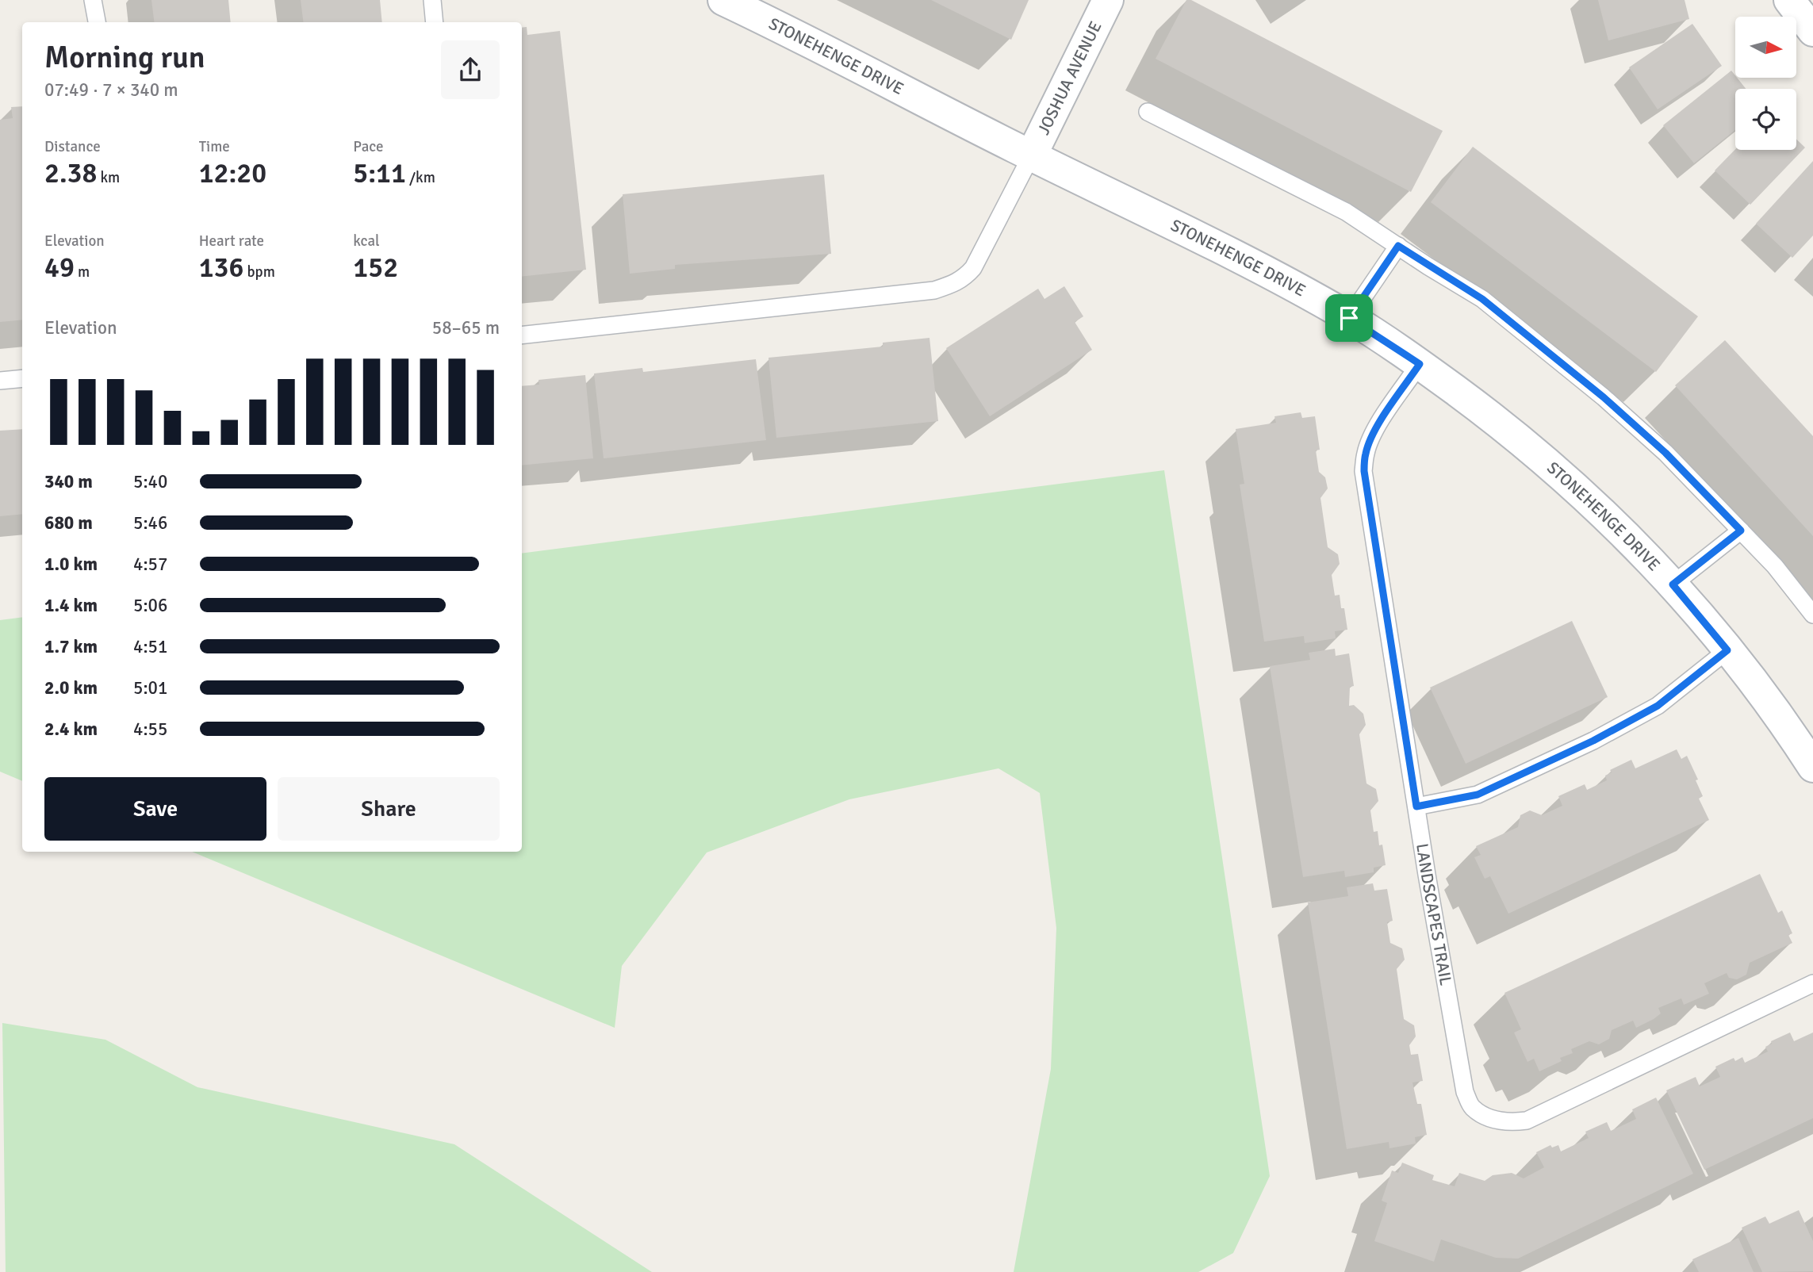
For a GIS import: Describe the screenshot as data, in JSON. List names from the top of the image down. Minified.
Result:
{"streets":{"street":["STONEHENGE DRIVE","JOSHUA AVENUE"],"lane":["LANDSCAPES TRAIL"]},"crossings":[["STONEHENGE DRIVE","JOSHUA AVENUE"],["STONEHENGE DRIVE","LANDSCAPES TRAIL"]],"north":"right","page":{"heading":["Morning run","07:49 · 7 × 340 m"],"stats":[["Distance","2.38 km"],["Time","12:20"],["Pace","5:11 /km"],["Elevation","49 m"],["Heart rate","136 bpm"],["kcal","152"]],"chart":["Elevation","58–65 m"],"list":[{"name":"340 m","note":"5:40"},{"name":"680 m","note":"5:46"},{"name":"1.0 km","note":"4:57"},{"name":"1.4 km","note":"5:06"},{"name":"1.7 km","note":"4:51"},{"name":"2.0 km","note":"5:01"},{"name":"2.4 km","note":"4:55"}],"buttons":["Save","Share"]}}
